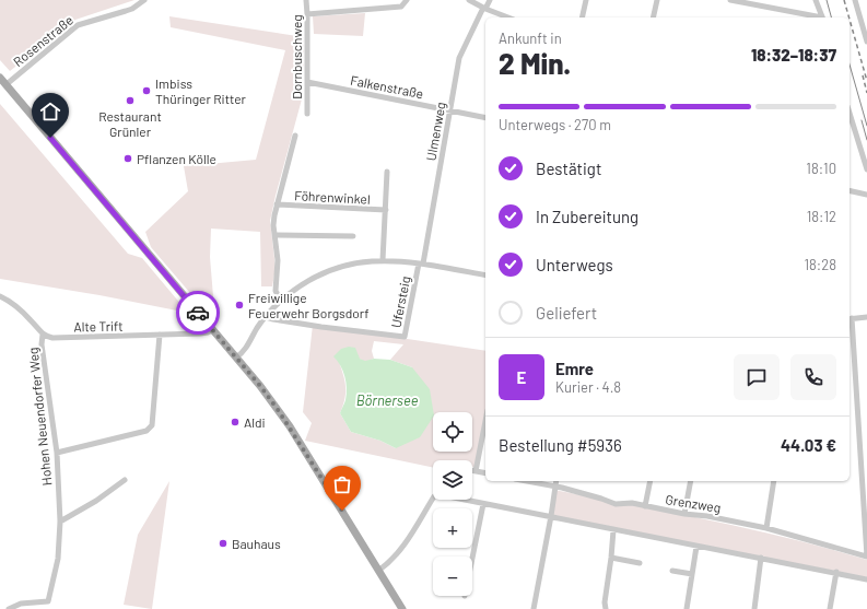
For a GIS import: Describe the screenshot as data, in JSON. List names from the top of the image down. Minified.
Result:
{"streets":{"street":["Rosenstraße","Dornbuschweg","Falkenstraße","Ulmenweg","Föhrenwinkel","Ufersteig","Alte Trift","Hohen Neuendorfer Weg","Grenzweg"]},"crossings":[["Dornbuschweg","Falkenstraße"],["Falkenstraße","Ulmenweg"],["Ulmenweg","Ufersteig"],["Alte Trift","Hohen Neuendorfer Weg"]],"water":["Börnersee"],"places":["Imbiss Thüringer Ritter","Restaurant Grünler","Pflanzen Kölle","Freiwillige Feuerwehr Borgsdorf","Aldi","Bauhaus"],"page":{"heading":["2 Min.","Ankunft in","18:32–18:37"],"panel":["Emre","Kurier · 4.8","Bestellung #5936","44.03 €"],"bar":"Unterwegs · 270 m","list":[["Bestätigt","18:10"],["In Zubereitung","18:12"],["Unterwegs","18:28"],"Geliefert"],"round":"E","map_buttons":["+","−"]}}
